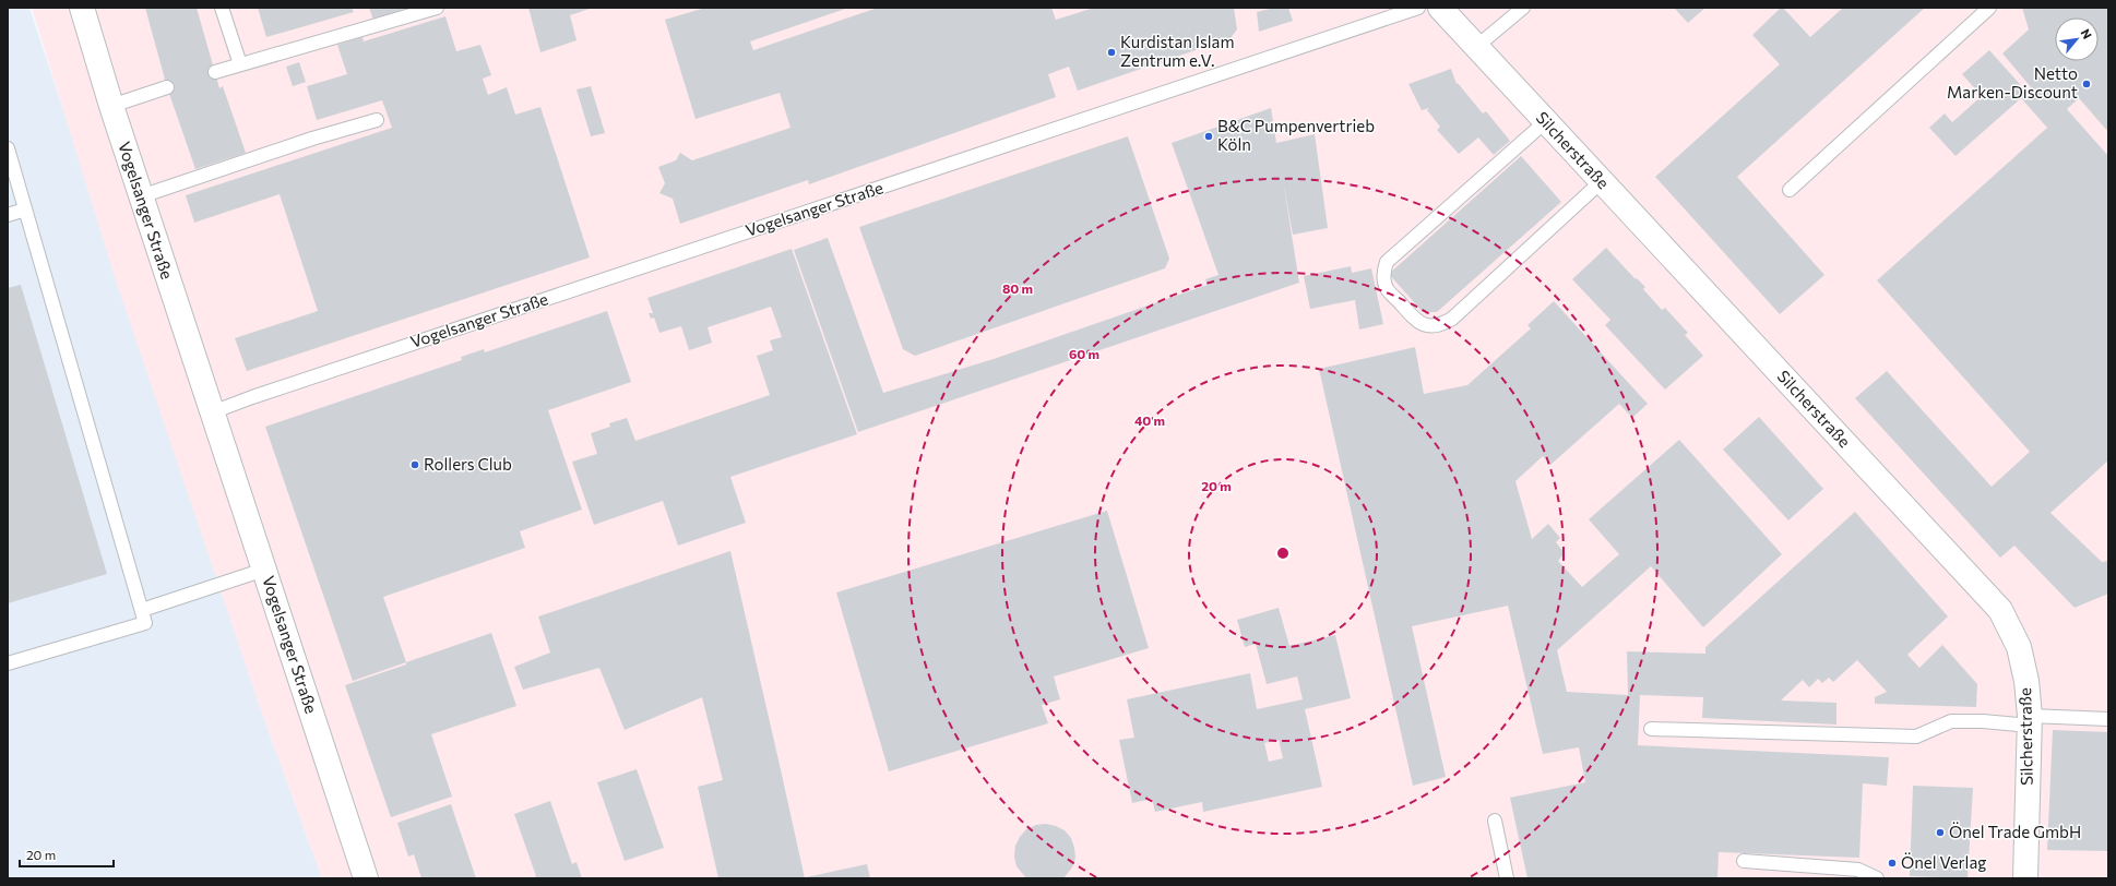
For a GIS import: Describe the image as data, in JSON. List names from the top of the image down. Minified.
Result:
{"streets":{"street":["Silcherstraße","Vogelsanger Straße"]},"places":["Kurdistan Islam Zentrum e.V.","Netto Marken-Discount","B&C Pumpenvertrieb Köln","Rollers Club","Önel Trade GmbH","Önel Verlag"],"scale_bar":"20 m","north":"top right","rings":["80 m","60 m","40 m","20 m"]}
